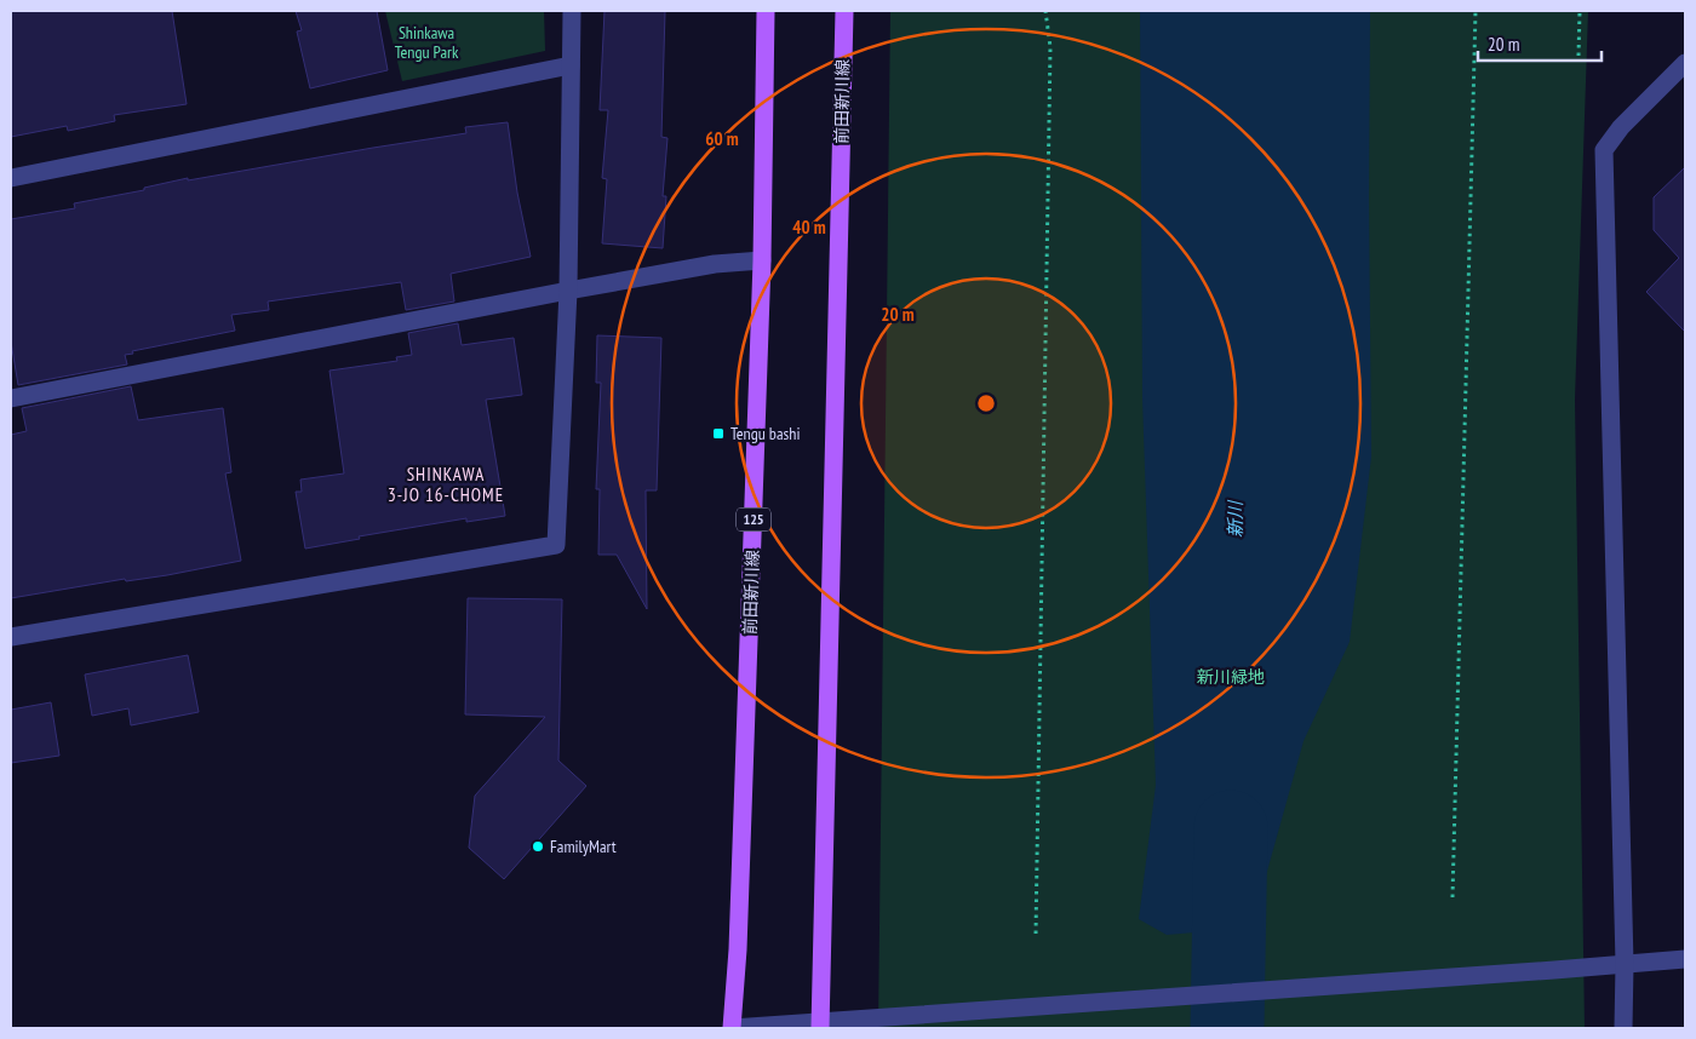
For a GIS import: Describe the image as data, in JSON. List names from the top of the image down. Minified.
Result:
{"streets":{"main road":["前田新川線","125"]},"districts":["SHINKAWA 3-JO 16-CHOME"],"water":["新川"],"parks":["Shinkawa Tengu Park","新川緑地"],"places":{"transit":["Tengu bashi"],"other":["FamilyMart"]},"scale_bar":"20 m","rings":["60 m","40 m","20 m"]}
